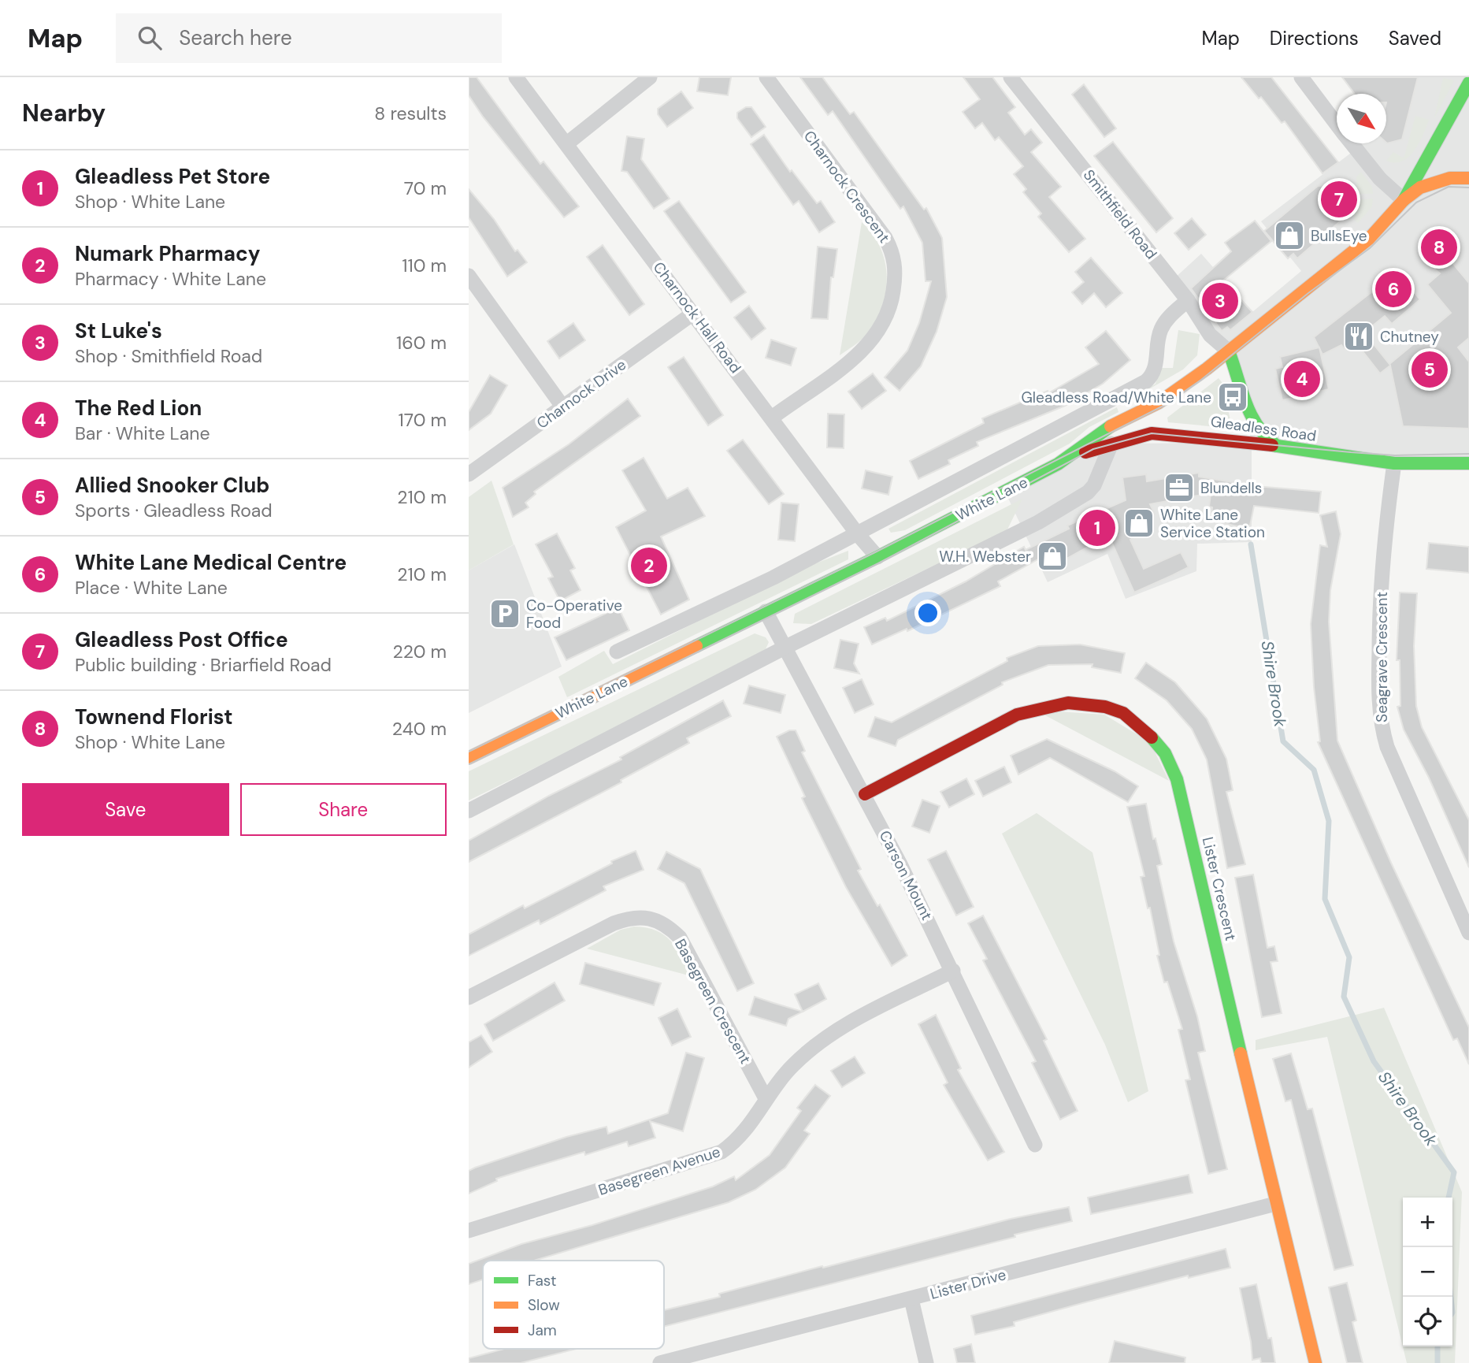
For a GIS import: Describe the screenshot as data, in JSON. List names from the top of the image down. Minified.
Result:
{"streets":{"main road":["Gleadless Road","White Lane","Lister Crescent"],"street":["Charnock Crescent","Smithfield Road","Charnock Hall Road","Charnock Drive","Seagrave Crescent","Carson Mount","Basegreen Crescent","Basegreen Avenue","Lister Drive"]},"crossings":[["Charnock Crescent","Charnock Hall Road"],["Smithfield Road","White Lane"],["Charnock Hall Road","Charnock Drive"],["Charnock Hall Road","White Lane"],["Gleadless Road","White Lane"],["Gleadless Road","Seagrave Crescent"],["White Lane","Carson Mount"],["Carson Mount","Lister Crescent"],["Carson Mount","Basegreen Avenue"],["Lister Crescent","Lister Drive"],["Basegreen Crescent","Basegreen Avenue"]],"water":["Shire Brook"],"places":{"shop":["BullsEye","White Lane Service Station","W.H. Webster"],"restaurant":["Chutney"],"bus stop":["Gleadless Road/White Lane"],"office":["Blundells"],"parking":["Co-Operative Food"]},"legend":["Fast","Slow","Jam"],"north":"bottom right","page":{"header":"Map","search":"Search here","nav":["Map","Directions","Saved"],"heading":["Nearby","8 results"],"list":[{"mark":"1","name":"Gleadless Pet Store","note":"Shop · White Lane","value":"70 m"},{"mark":"2","name":"Numark Pharmacy","note":"Pharmacy · White Lane","value":"110 m"},{"mark":"3","name":"St Luke's","note":"Shop · Smithfield Road","value":"160 m"},{"mark":"4","name":"The Red Lion","note":"Bar · White Lane","value":"170 m"},{"mark":"5","name":"Allied Snooker Club","note":"Sports · Gleadless Road","value":"210 m"},{"mark":"6","name":"White Lane Medical Centre","note":"Place · White Lane","value":"210 m"},{"mark":"7","name":"Gleadless Post Office","note":"Public building · Briarfield Road","value":"220 m"},{"mark":"8","name":"Townend Florist","note":"Shop · White Lane","value":"240 m"}],"pins":["7","8","6","3","5","4","1","2"],"buttons":["Save","Share"],"map_buttons":["+","−"]}}
